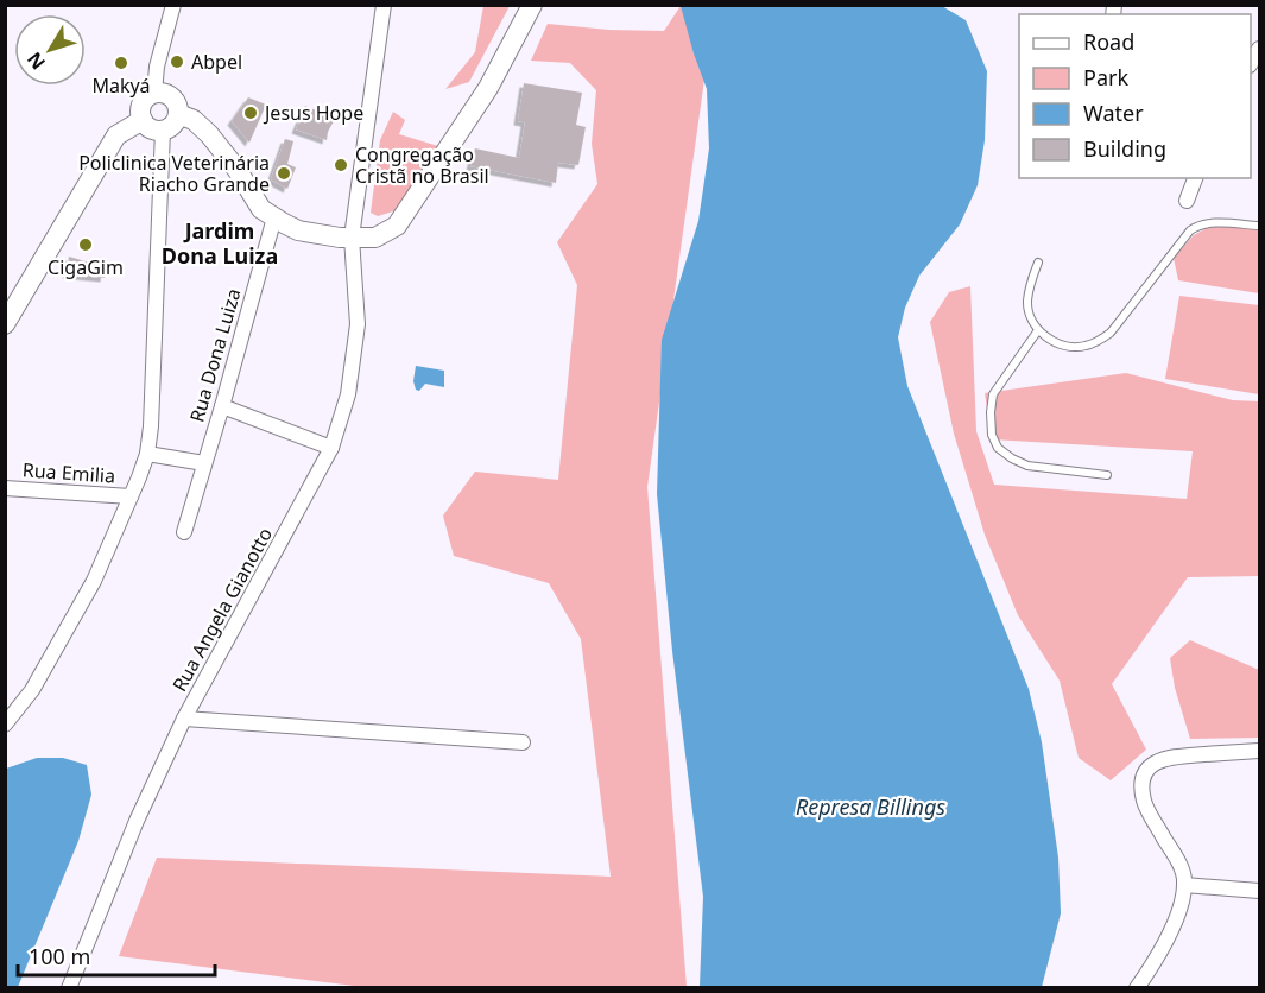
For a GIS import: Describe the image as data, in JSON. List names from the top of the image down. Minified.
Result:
{"streets":{"street":["Rua Dona Luiza","Rua Emilia","Rua Angela Gianotto"]},"districts":["Jardim Dona Luiza"],"water":["Represa Billings"],"places":["Abpel","Makyá","Jesus Hope","Congregação Cristã no Brasil","Policlinica Veterinária Riacho Grande","CigaGim"],"legend":["Road","Park","Water","Building"],"scale_bar":"100 m","north":"bottom left"}
